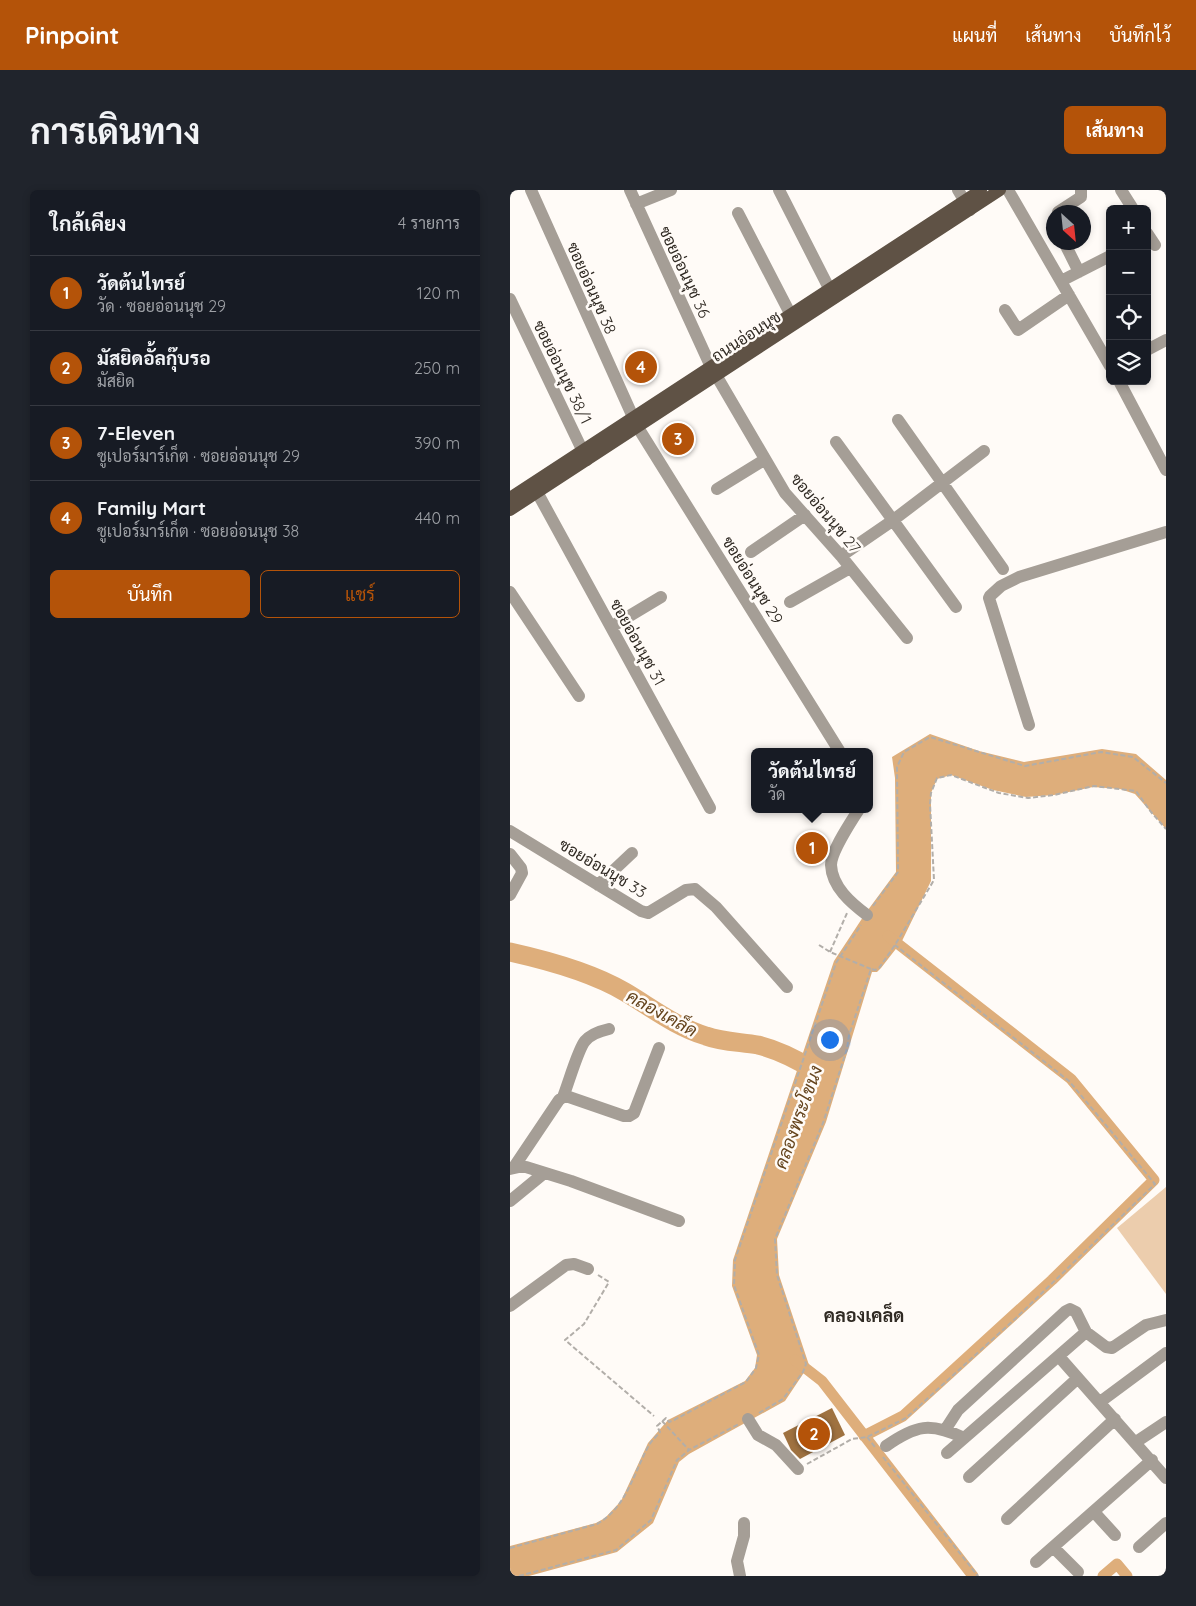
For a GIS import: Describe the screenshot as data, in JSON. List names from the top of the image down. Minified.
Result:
{"streets":{"main road":["ถนนอ่อนนุช"],"street":["ซอยอ่อนนุช 36","ซอยอ่อนนุช 38","ซอยอ่อนนุช 38/1","ซอยอ่อนนุช 27","ซอยอ่อนนุช 29","ซอยอ่อนนุช 31","ซอยอ่อนนุช 33"]},"crossings":[["ซอยอ่อนนุช 36","ถนนอ่อนนุช"],["ซอยอ่อนนุช 36","ซอยอ่อนนุช 27"],["ซอยอ่อนนุช 38","ถนนอ่อนนุช"],["ซอยอ่อนนุช 38","ซอยอ่อนนุช 29"],["ถนนอ่อนนุช","ซอยอ่อนนุช 38/1"],["ถนนอ่อนนุช","ซอยอ่อนนุช 27"],["ถนนอ่อนนุช","ซอยอ่อนนุช 29"],["ถนนอ่อนนุช","ซอยอ่อนนุช 31"]],"districts":["คลองเคล็ด"],"water":["คลองเคล็ด","คลองพระโขนง"],"north":"bottom right","page":{"header":"Pinpoint","nav":["แผนที่","เส้นทาง","บันทึกไว้"],"buttons":["เส้นทาง",["บันทึก","แชร์"]],"title":"การเดินทาง","heading":["ใกล้เคียง","4 รายการ"],"map_buttons":["+","−"],"list":[{"mark":"1","name":"วัดต้นไทรย์","note":"วัด · ซอยอ่อนนุช 29","value":"120 m"},{"mark":"2","name":"มัสยิดอั้ลกุ๊บรอ","note":"มัสยิด","value":"250 m"},{"mark":"3","name":"7-Eleven","note":"ซูเปอร์มาร์เก็ต · ซอยอ่อนนุช 29","value":"390 m"},{"mark":"4","name":"Family Mart","note":"ซูเปอร์มาร์เก็ต · ซอยอ่อนนุช 38","value":"440 m"}],"pins":["4","3","1","2"],"popup":["วัดต้นไทรย์","วัด"]}}
